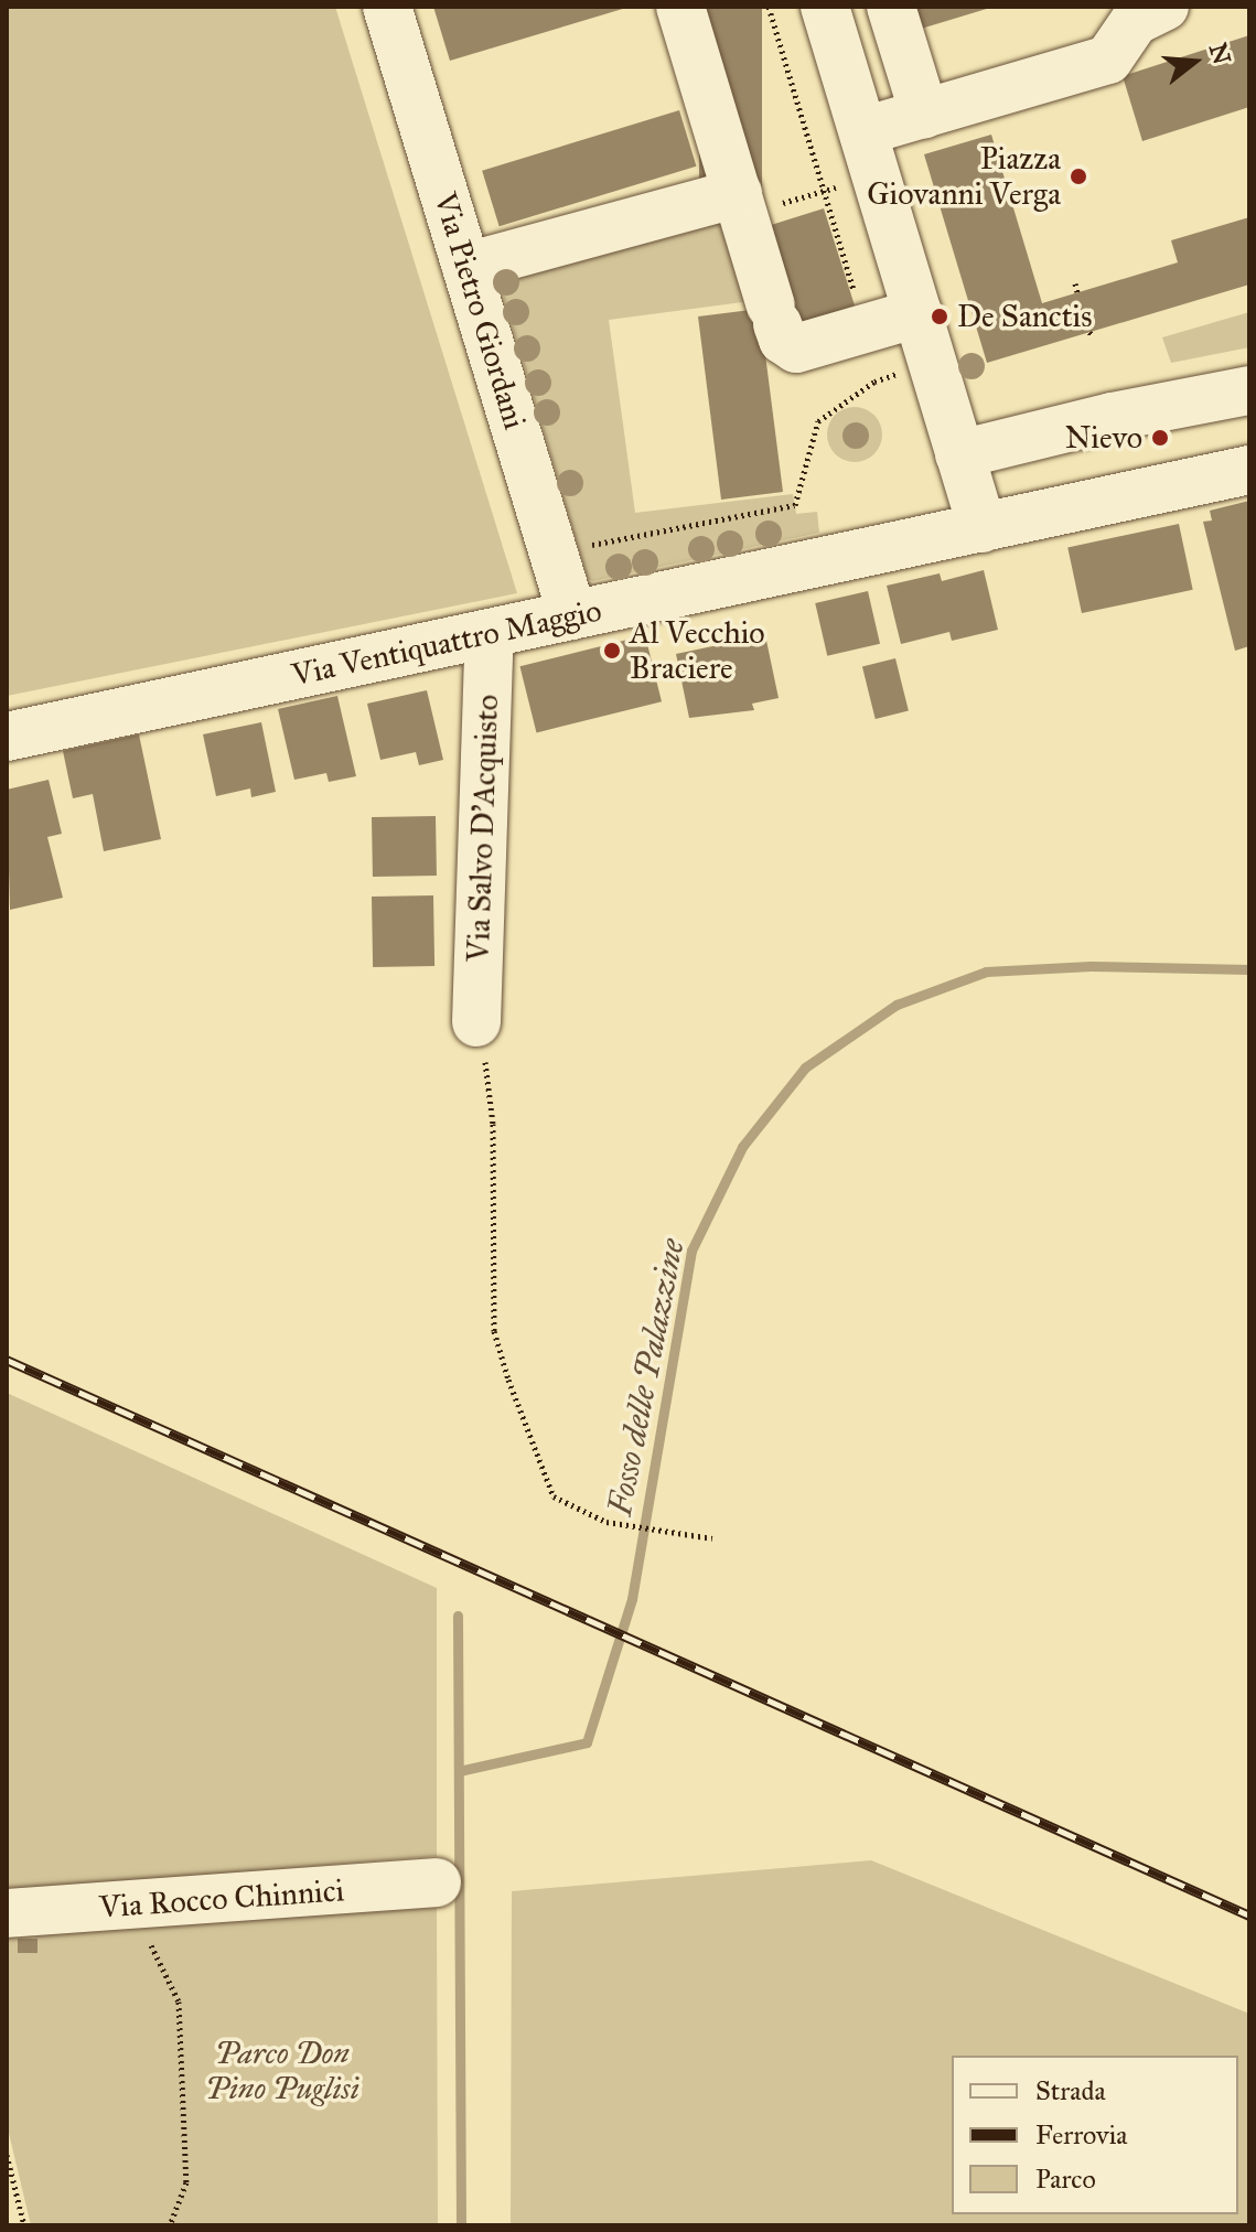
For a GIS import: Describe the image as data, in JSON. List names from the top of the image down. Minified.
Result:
{"streets":{"street":["Via Pietro Giordani","Via Ventiquattro Maggio","Via Salvo D'Acquisto","Via Rocco Chinnici"]},"crossings":[["Via Pietro Giordani","Via Ventiquattro Maggio"],["Via Ventiquattro Maggio","Via Salvo D'Acquisto"]],"water":["Fosso delle Palazzine"],"parks":["Parco Don Pino Puglisi"],"places":["Piazza Giovanni Verga","De Sanctis","Nievo","Al Vecchio Braciere"],"legend":["Strada","Ferrovia","Parco"],"north":"right"}
